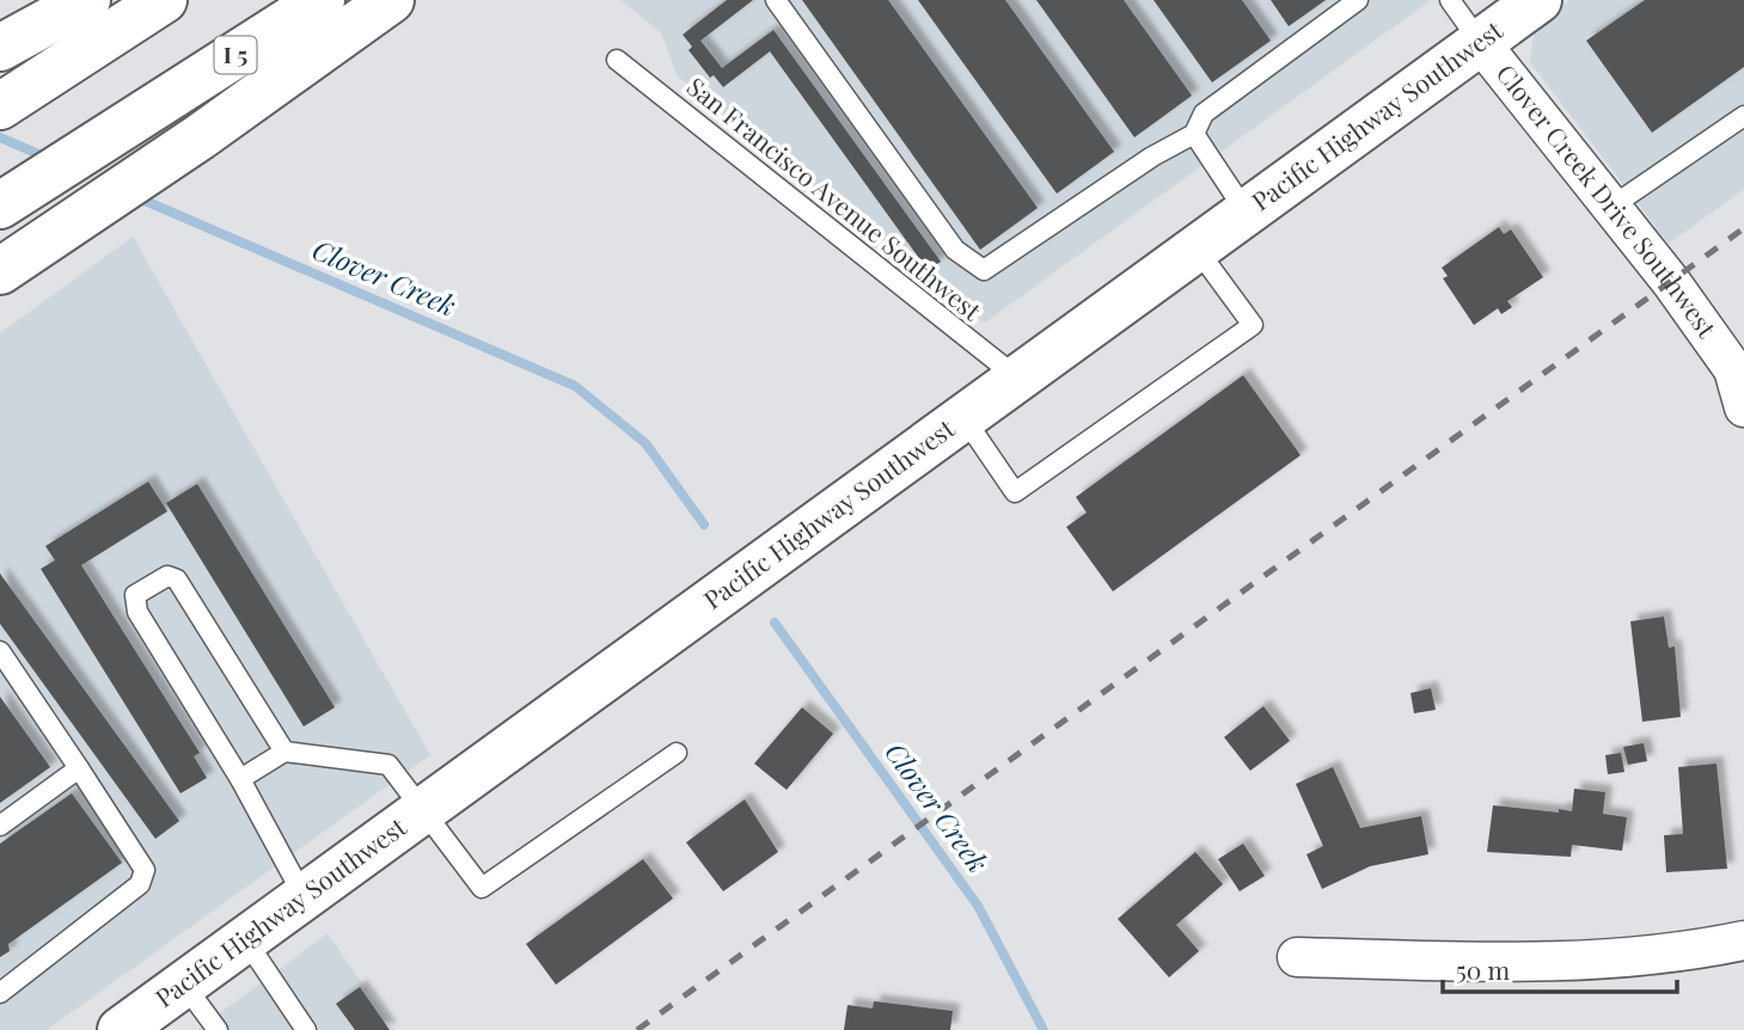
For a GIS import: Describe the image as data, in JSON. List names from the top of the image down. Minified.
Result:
{"streets":{"main road":["I 5","Pacific Highway Southwest"],"street":["Clover Creek Drive Southwest"],"lane":["San Francisco Avenue Southwest"]},"crossings":[["Pacific Highway Southwest","San Francisco Avenue Southwest"],["Pacific Highway Southwest","Clover Creek Drive Southwest"]],"water":["Clover Creek"],"scale_bar":"50 m"}
